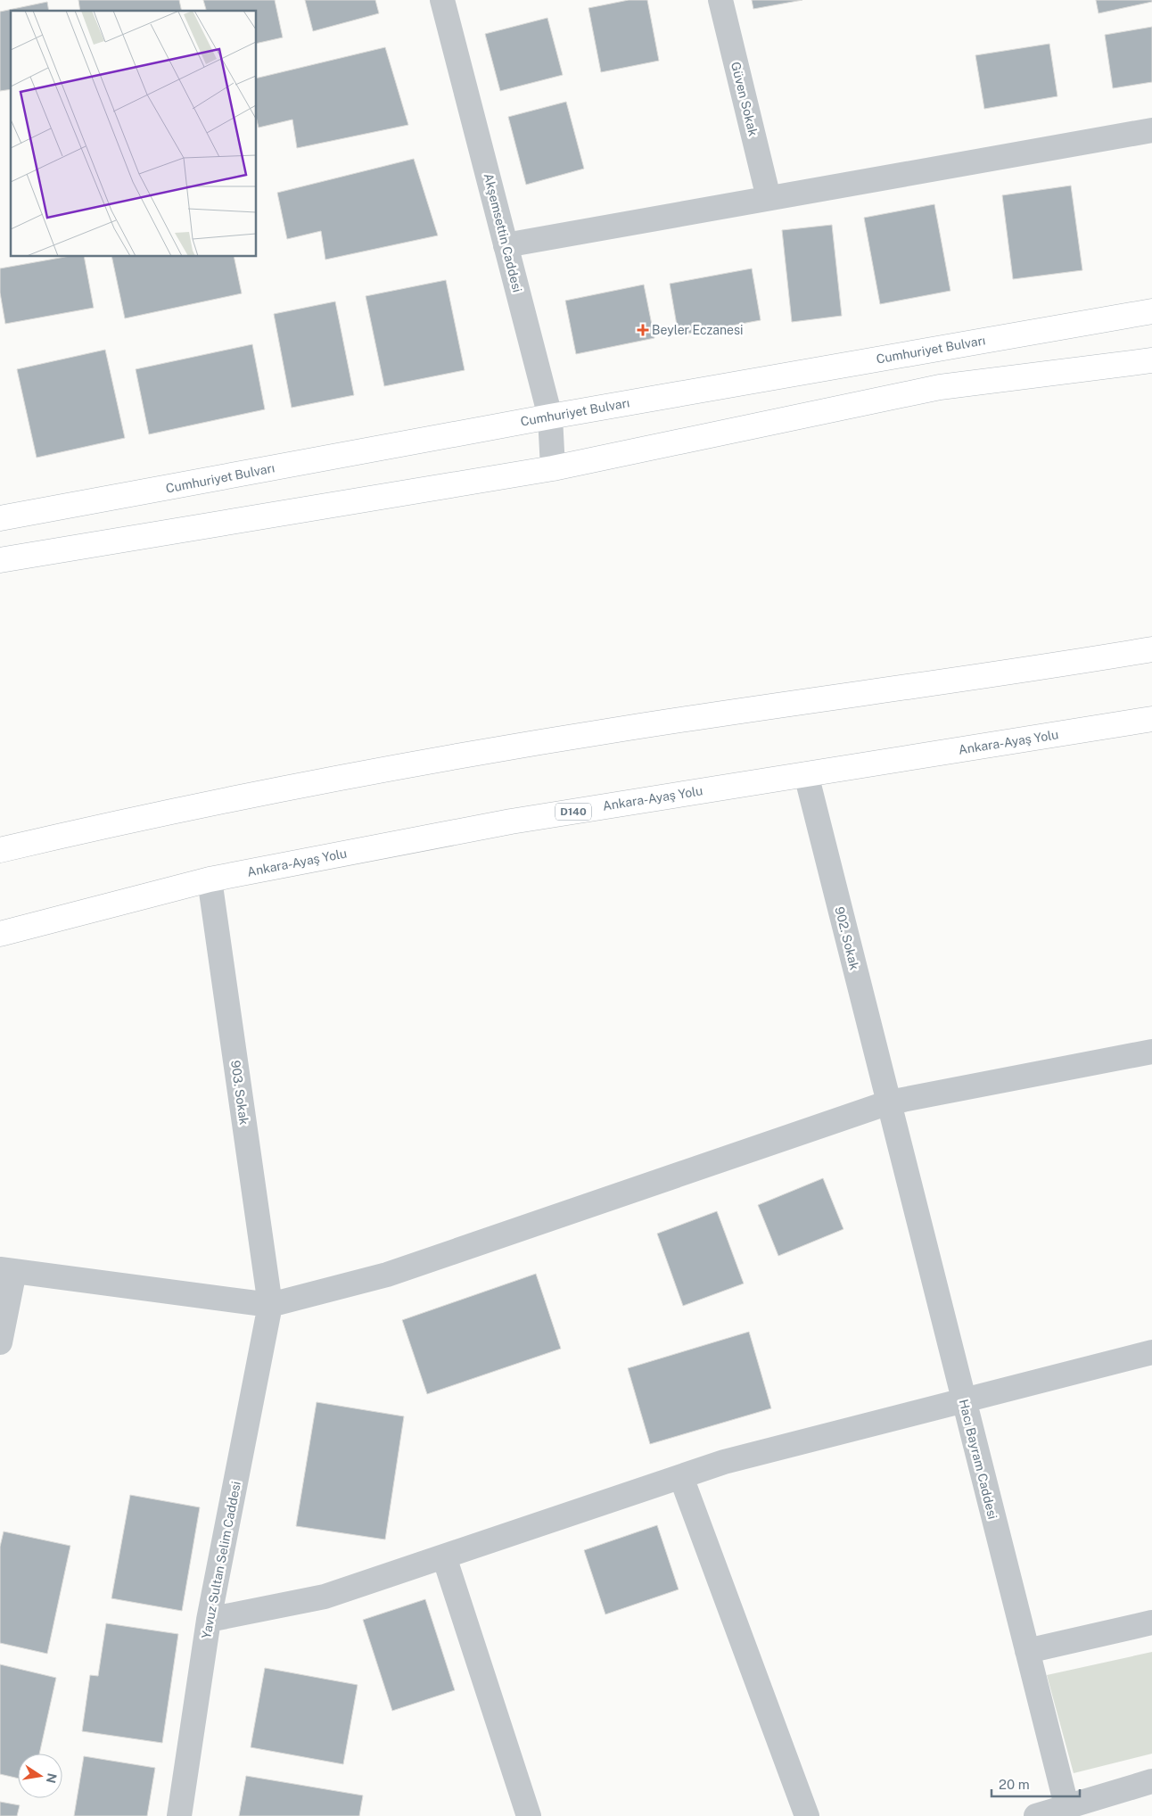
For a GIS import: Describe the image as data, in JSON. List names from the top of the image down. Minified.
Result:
{"streets":{"main road":["Cumhuriyet Bulvarı","Ankara-Ayaş Yolu","D140"],"street":["Güven Sokak","Akşemsettin Caddesi","902. Sokak","903. Sokak","Hacı Bayram Caddesi","Yavuz Sultan Selim Caddesi"]},"crossings":[["Akşemsettin Caddesi","Cumhuriyet Bulvarı"],["Ankara-Ayaş Yolu","902. Sokak"],["Ankara-Ayaş Yolu","903. Sokak"],["902. Sokak","Hacı Bayram Caddesi"],["903. Sokak","Yavuz Sultan Selim Caddesi"]],"places":{"health":["Beyler Eczanesi"]},"scale_bar":"20 m","north":"right"}
